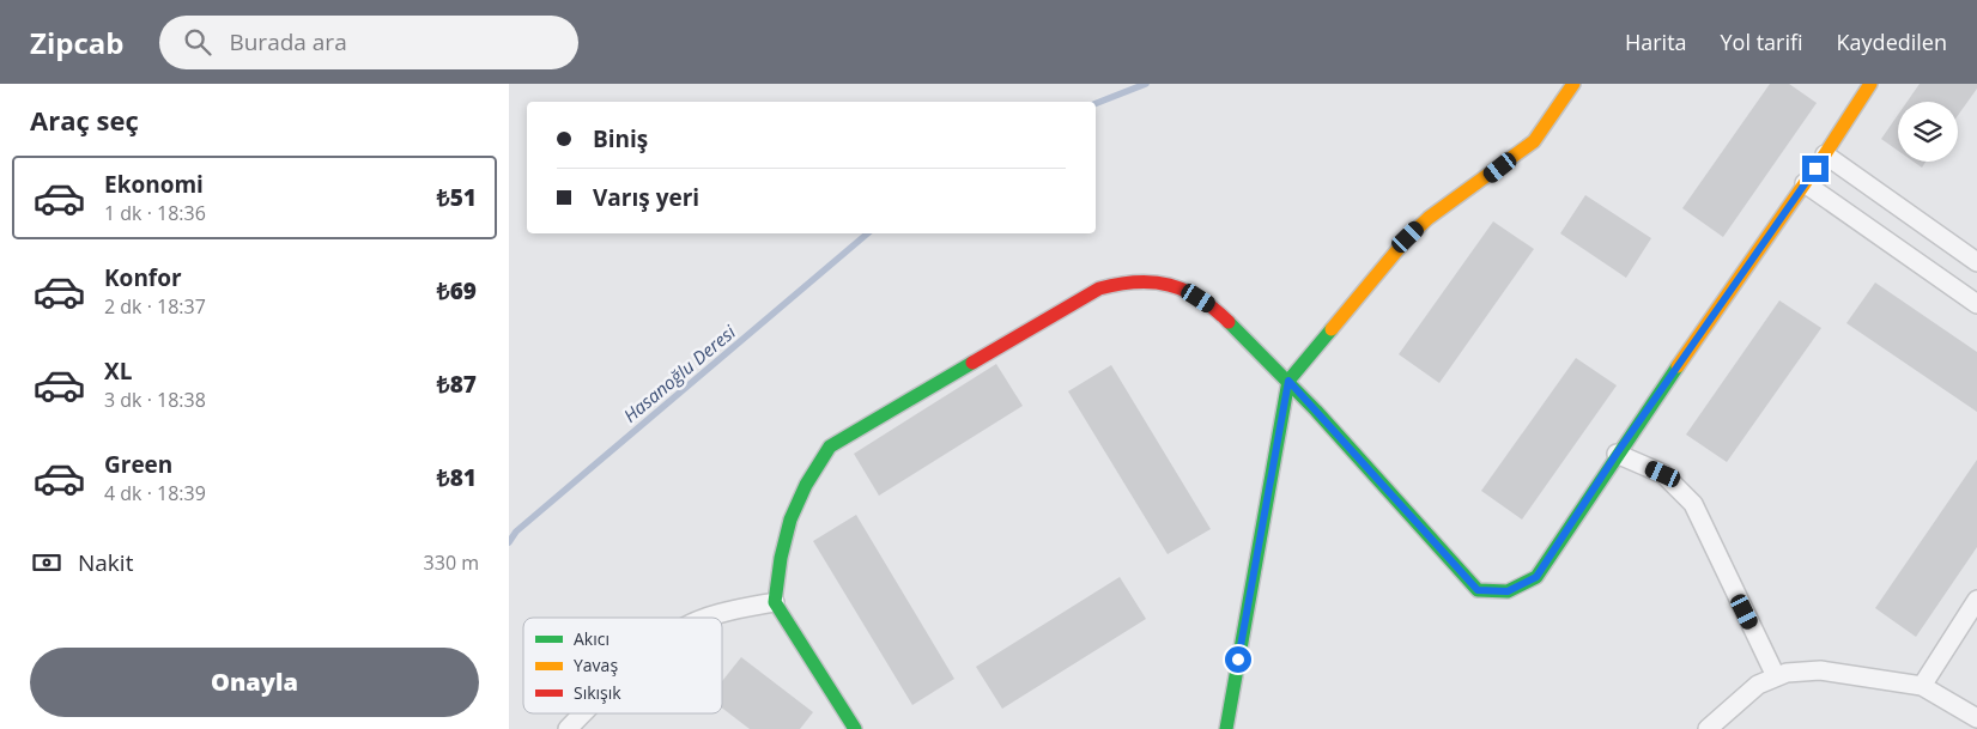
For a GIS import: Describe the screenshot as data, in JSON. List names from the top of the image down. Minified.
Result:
{"water":["Hasanoğlu Deresi"],"legend":["Akıcı","Yavaş","Sıkışık"],"page":{"header":"Zipcab","search":"Burada ara","nav":["Harita","Yol tarifi","Kaydedilen"],"heading":"Araç seç","banner":["Biniş","Varış yeri"],"list":[{"name":"Ekonomi","note":"1 dk · 18:36","value":"₺51"},{"name":"Konfor","note":"2 dk · 18:37","value":"₺69"},{"name":"XL","note":"3 dk · 18:38","value":"₺87"},{"name":"Green","note":"4 dk · 18:39","value":"₺81"}],"pay":["Nakit","330 m"],"buttons":"Onayla"}}
